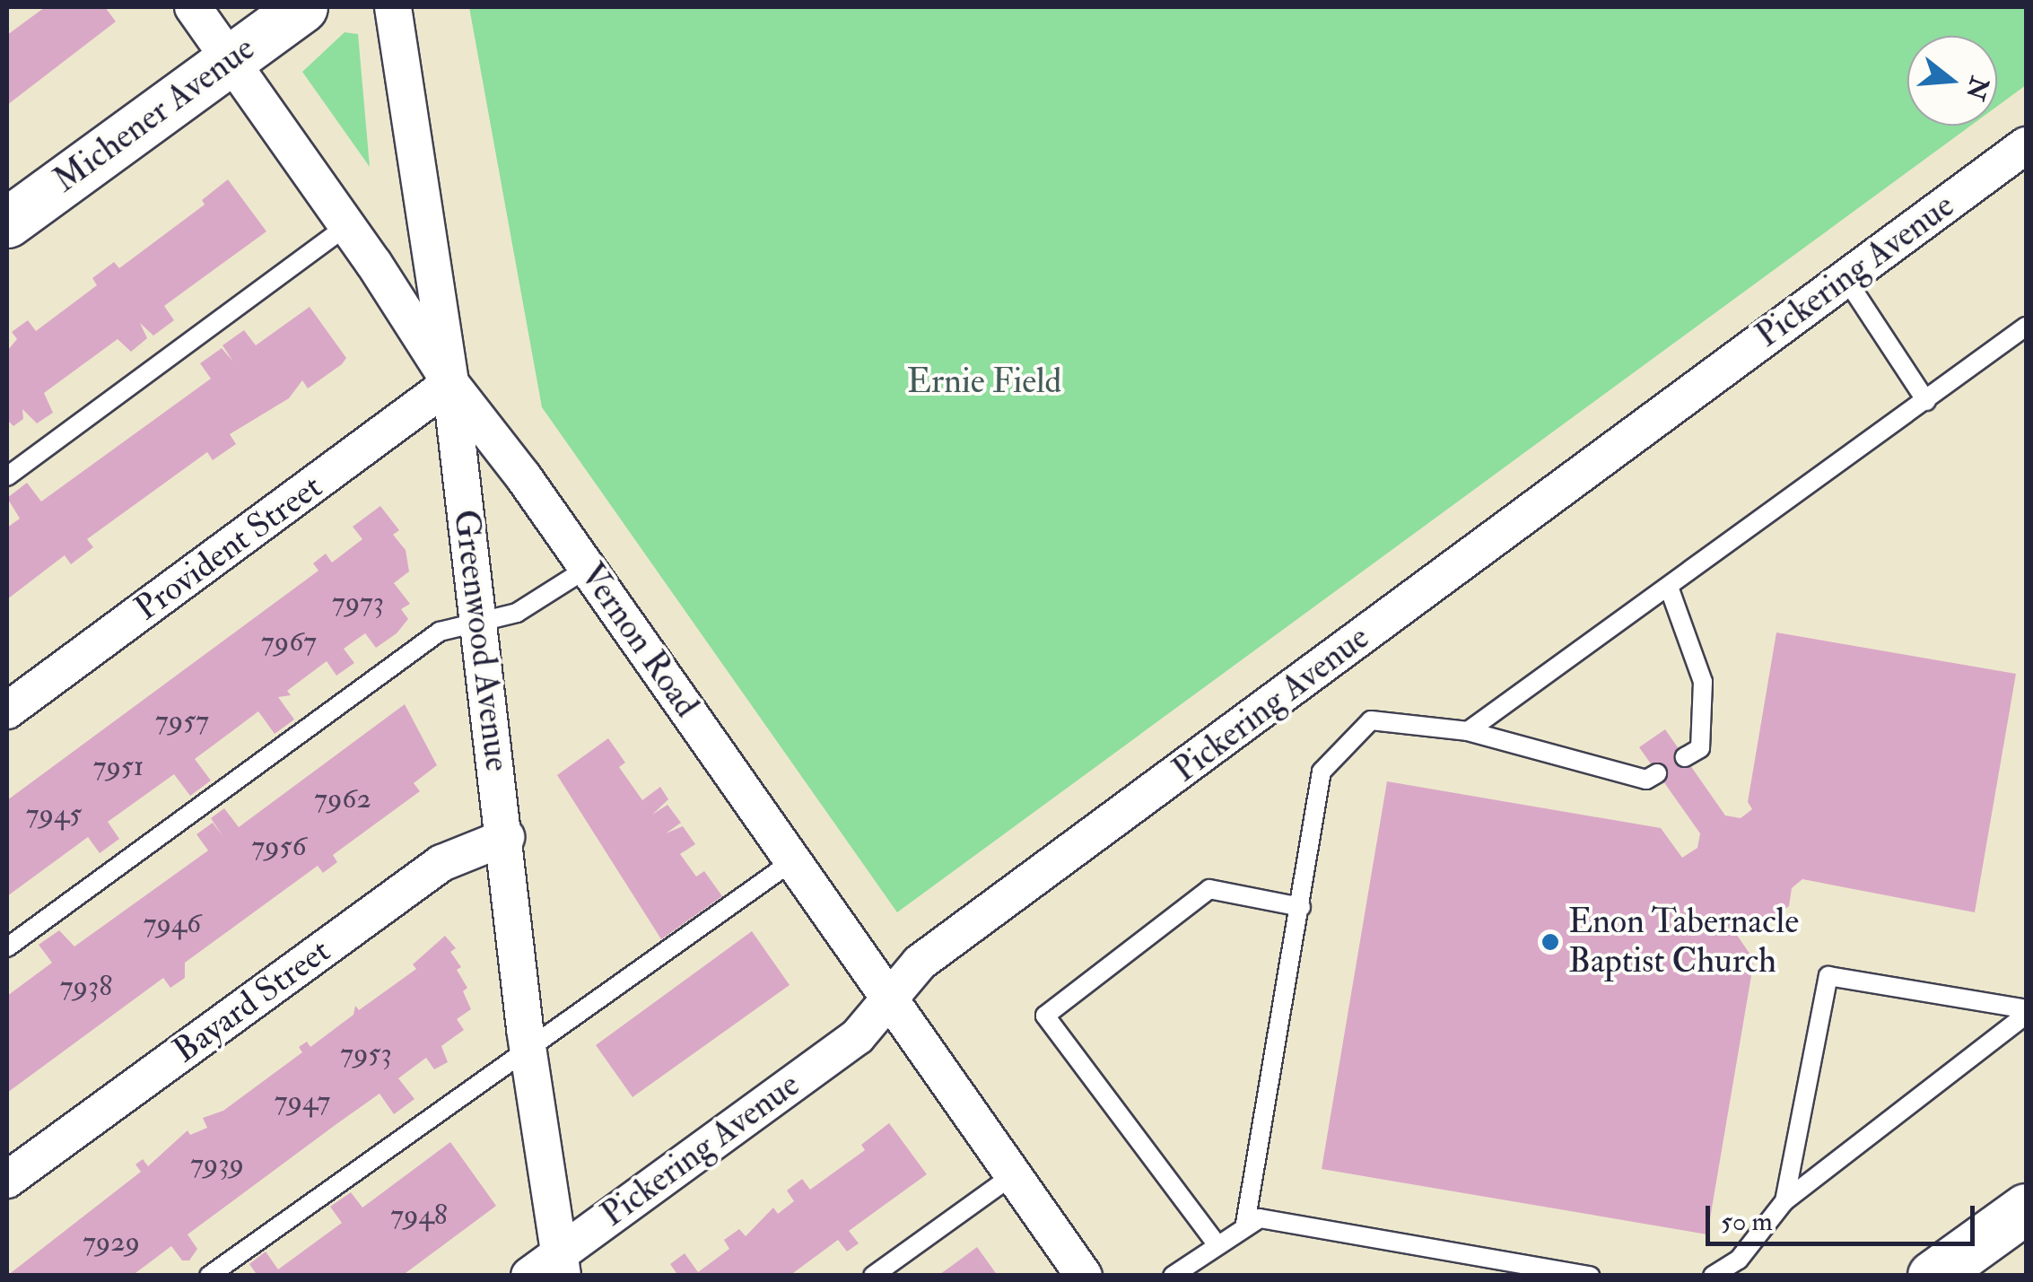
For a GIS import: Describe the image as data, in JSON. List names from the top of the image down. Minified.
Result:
{"streets":{"street":["Michener Avenue","Pickering Avenue","Provident Street","Greenwood Avenue","Vernon Road","Bayard Street"]},"crossings":[["Michener Avenue","Vernon Road"],["Pickering Avenue","Greenwood Avenue"],["Pickering Avenue","Vernon Road"],["Provident Street","Greenwood Avenue"],["Provident Street","Vernon Road"],["Greenwood Avenue","Vernon Road"],["Greenwood Avenue","Bayard Street"]],"parks":["Ernie Field"],"places":["Enon Tabernacle Baptist Church"],"house_numbers":["7973","7967","7957","7951","7962","7945","7956","7946","7938","7953","7947","7939","7948","7929"],"scale_bar":"50 m","north":"right"}
